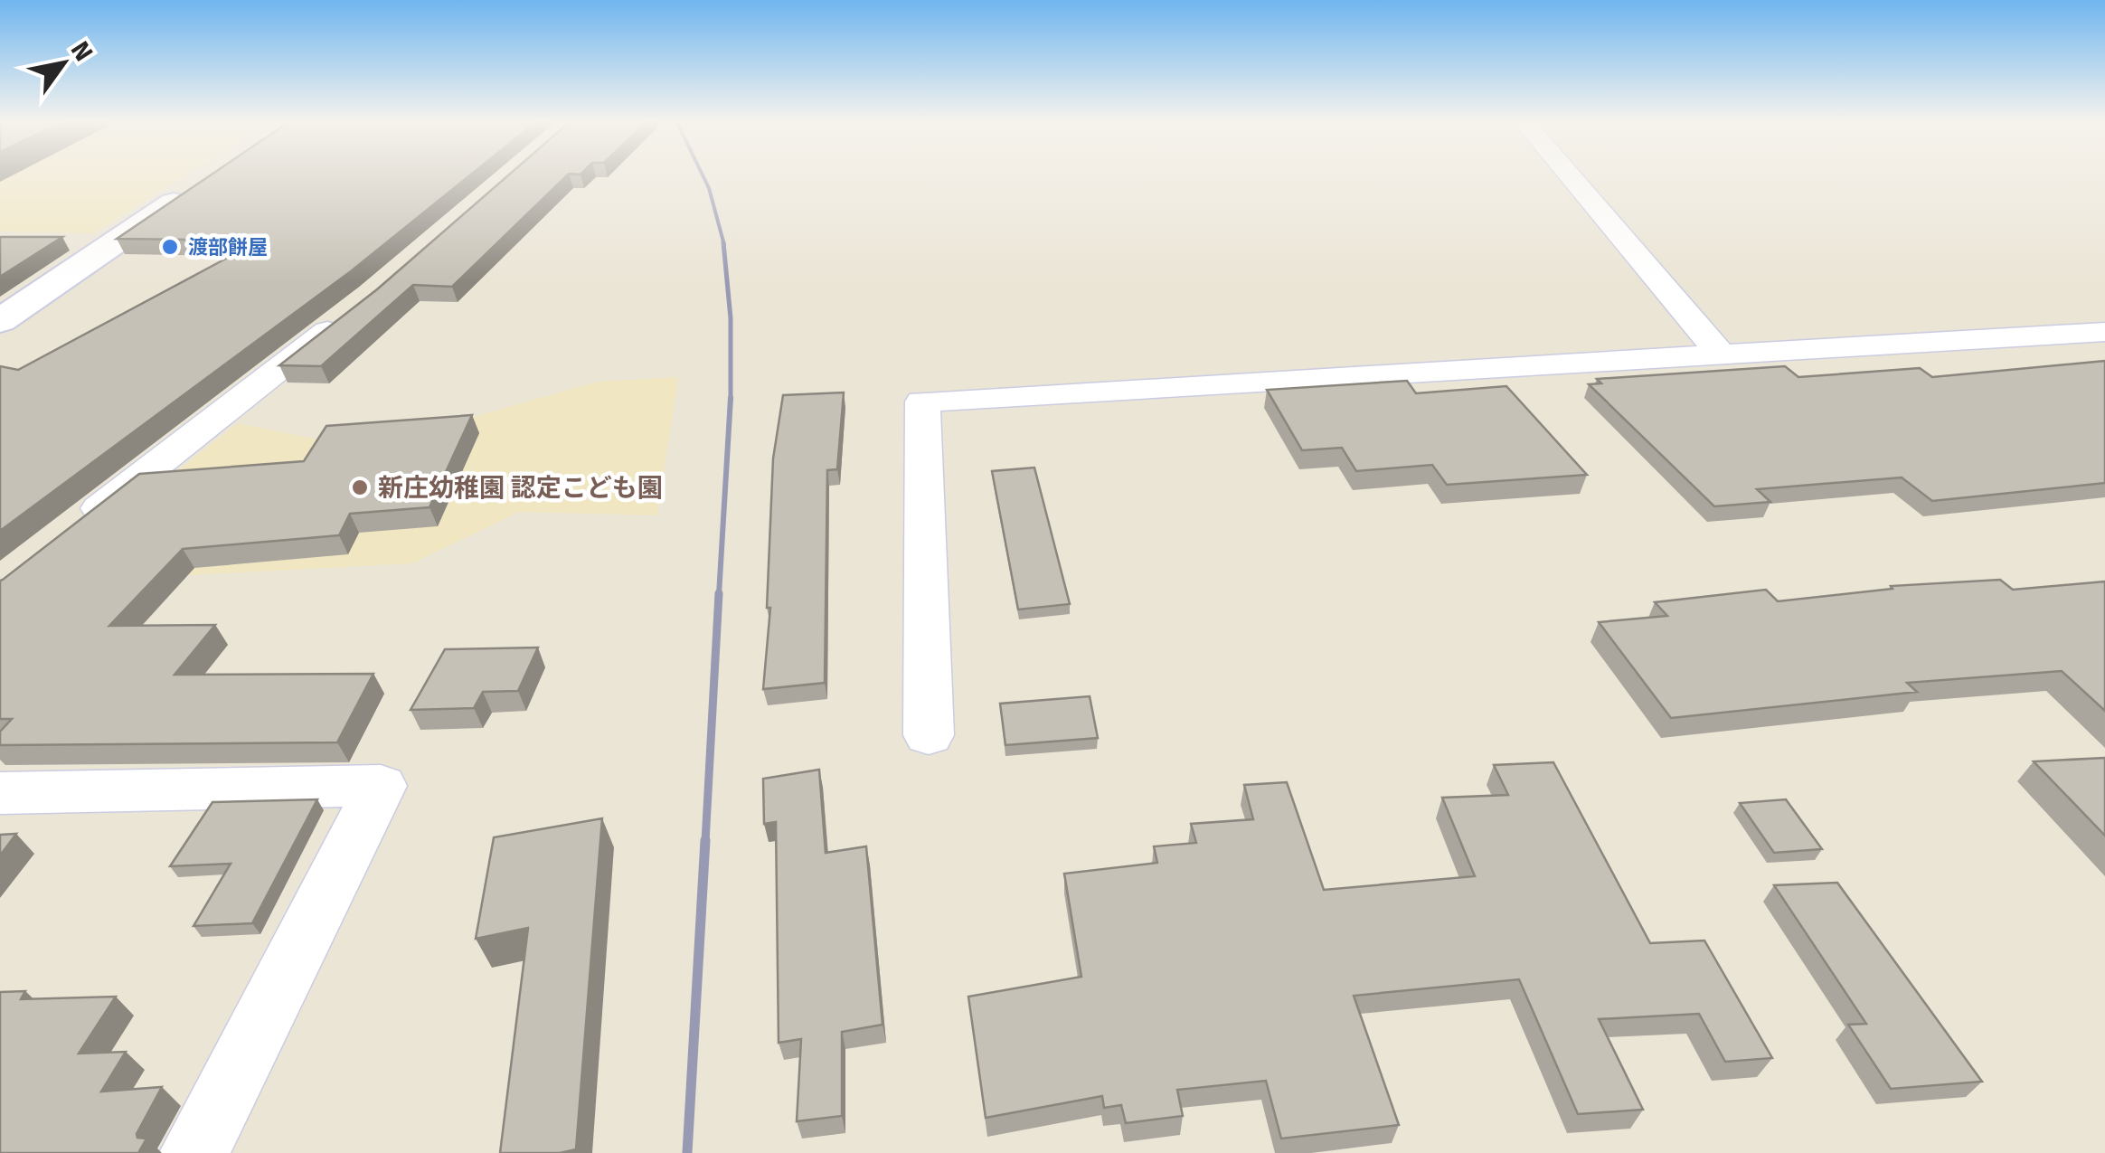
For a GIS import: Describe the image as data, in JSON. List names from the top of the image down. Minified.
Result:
{"places":["渡部餅屋","新庄幼稚園 認定こども園"],"north":"top right"}
